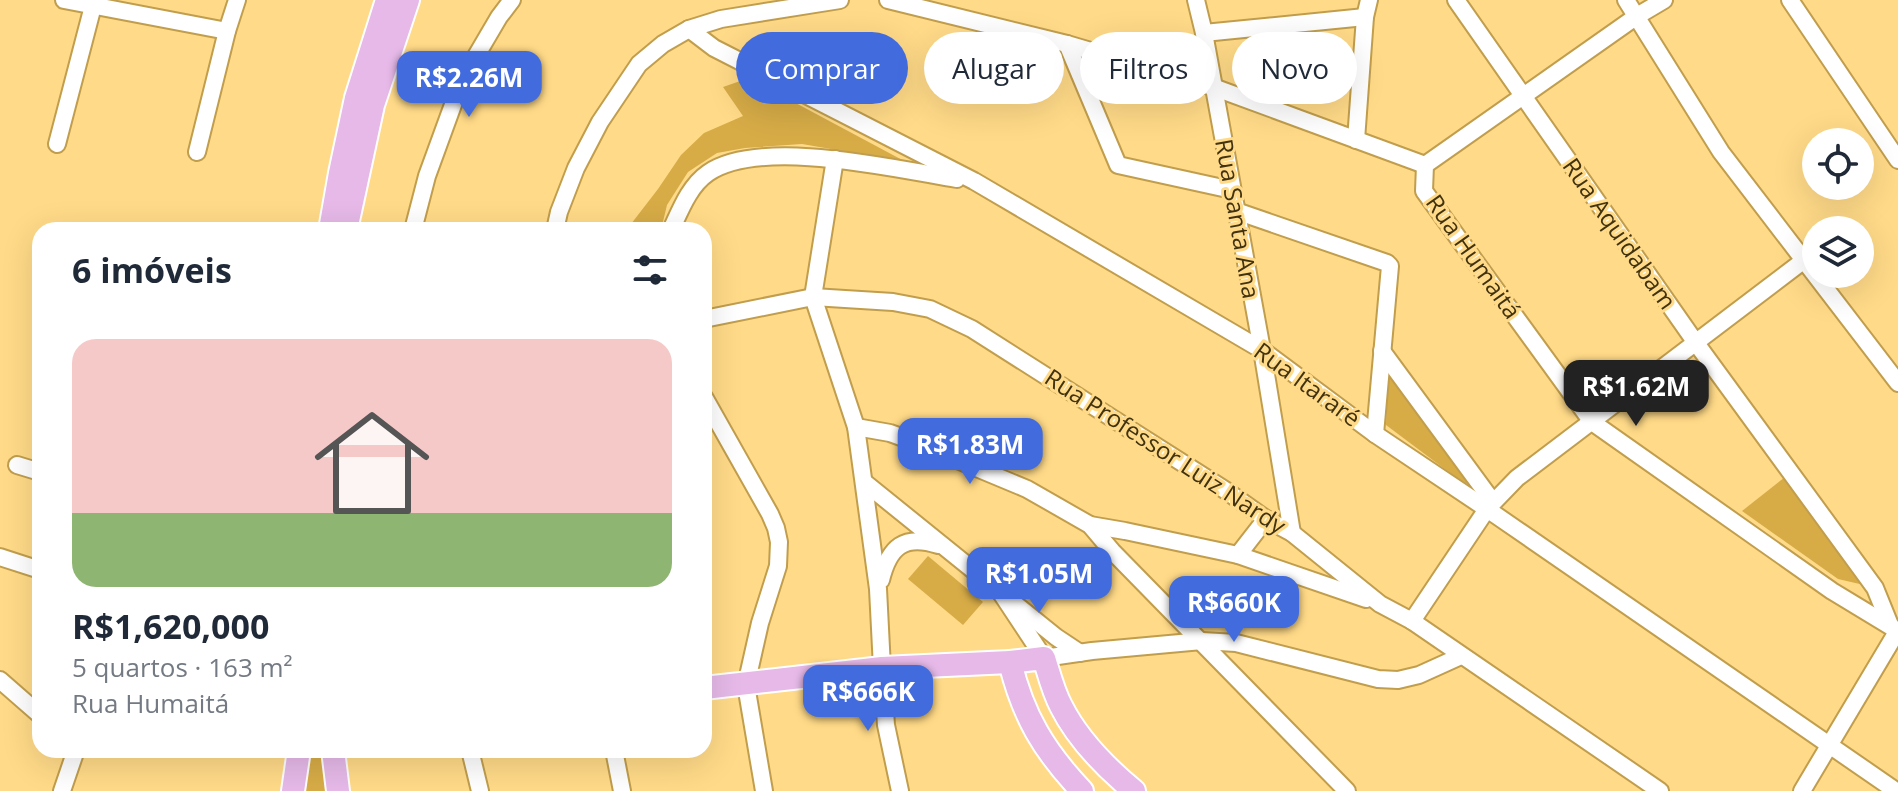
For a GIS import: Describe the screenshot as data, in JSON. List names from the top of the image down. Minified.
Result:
{"streets":{"street":["Rua Santa Ana","Rua Aquidabam","Rua Humaitá","Rua Itararé","Rua Professor Luiz Nardy"]},"crossings":[["Rua Santa Ana","Rua Itararé"],["Rua Santa Ana","Rua Professor Luiz Nardy"],["Rua Aquidabam","Rua Humaitá"]],"page":{"chip":["Comprar","Alugar","Filtros","Novo"],"price":["R$2.26M","R$1.62M","R$1.83M","R$1.05M","R$660K","R$666K"],"heading":"6 imóveis","list":[{"name":"R$1,620,000","note":"5 quartos · 163 m² · Rua Humaitá"}]}}
